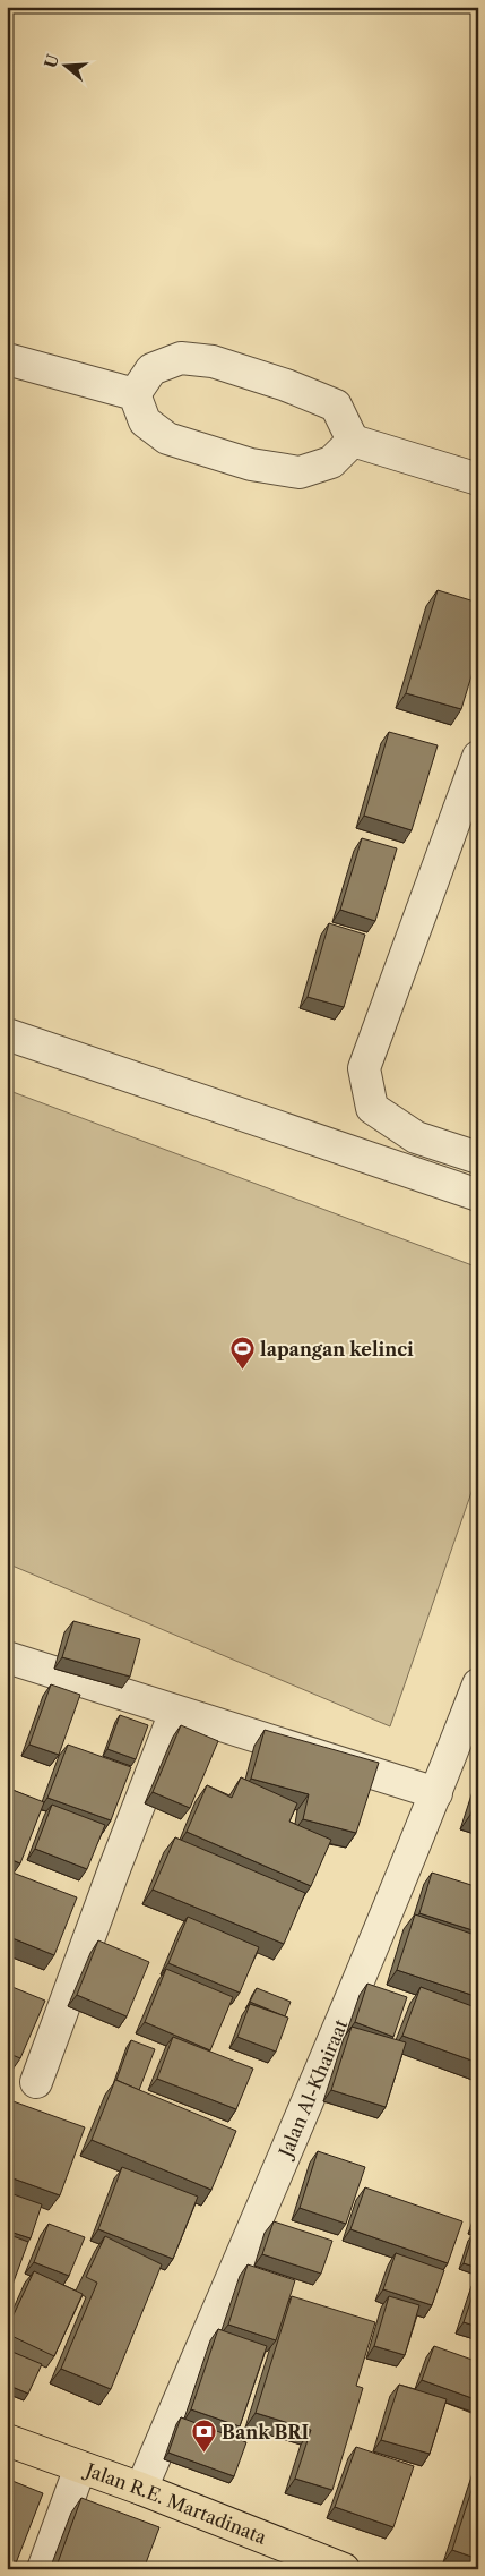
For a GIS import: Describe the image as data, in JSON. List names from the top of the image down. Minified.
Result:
{"streets":{"highway":["Jalan R.E. Martadinata"],"street":["Jalan Al-Khairaat"]},"crossings":[["Jalan Al-Khairaat","Jalan R.E. Martadinata"]],"places":{"sports":["lapangan kelinci"],"bank":["Bank BRI"]},"north":"left"}
